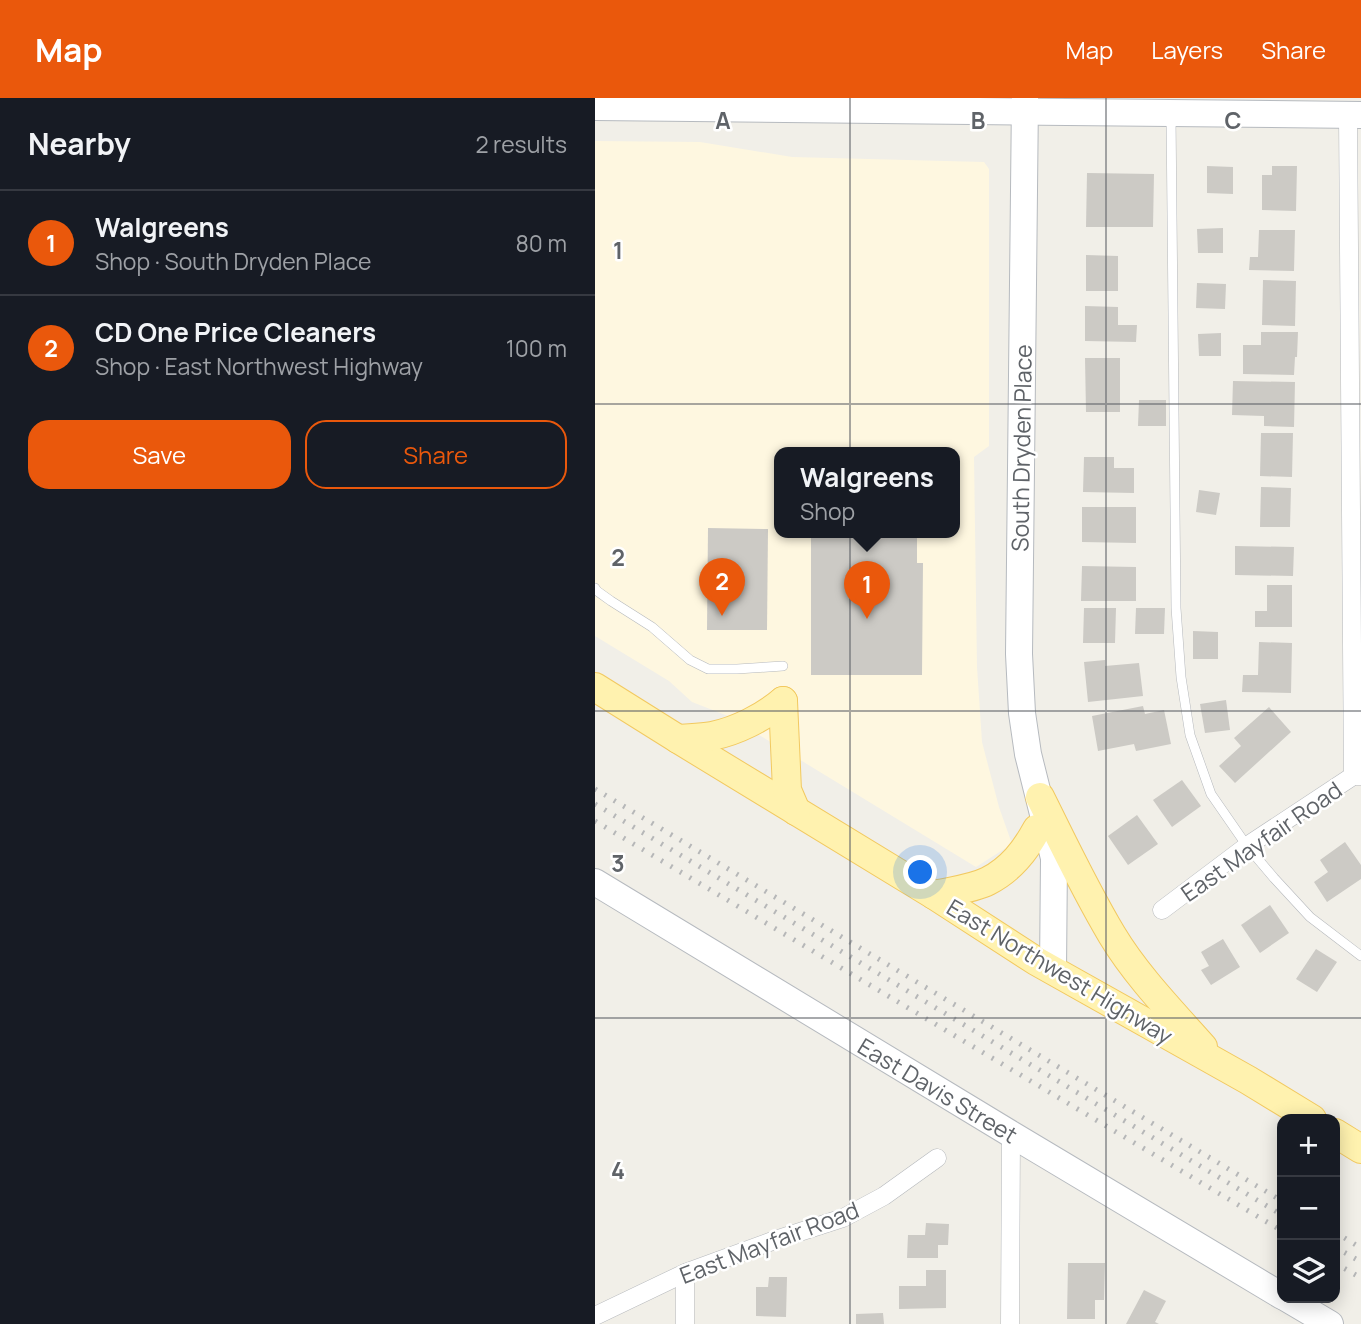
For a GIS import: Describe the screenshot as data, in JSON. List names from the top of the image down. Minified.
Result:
{"streets":{"main road":["East Northwest Highway"],"street":["South Dryden Place","East Mayfair Road","East Davis Street"]},"crossings":[["South Dryden Place","East Northwest Highway"]],"page":{"header":"Map","nav":["Map","Layers","Share"],"heading":["Nearby","2 results"],"list":[{"mark":"1","name":"Walgreens","note":"Shop · South Dryden Place","value":"80 m"},{"mark":"2","name":"CD One Price Cleaners","note":"Shop · East Northwest Highway","value":"100 m"}],"buttons":["Save","Share"],"popup":["Walgreens","Shop"],"pins":["2","1"],"map_buttons":["+","−"]},"grid":{"columns":["A","B","C"],"rows":["1","2","3","4"]}}
